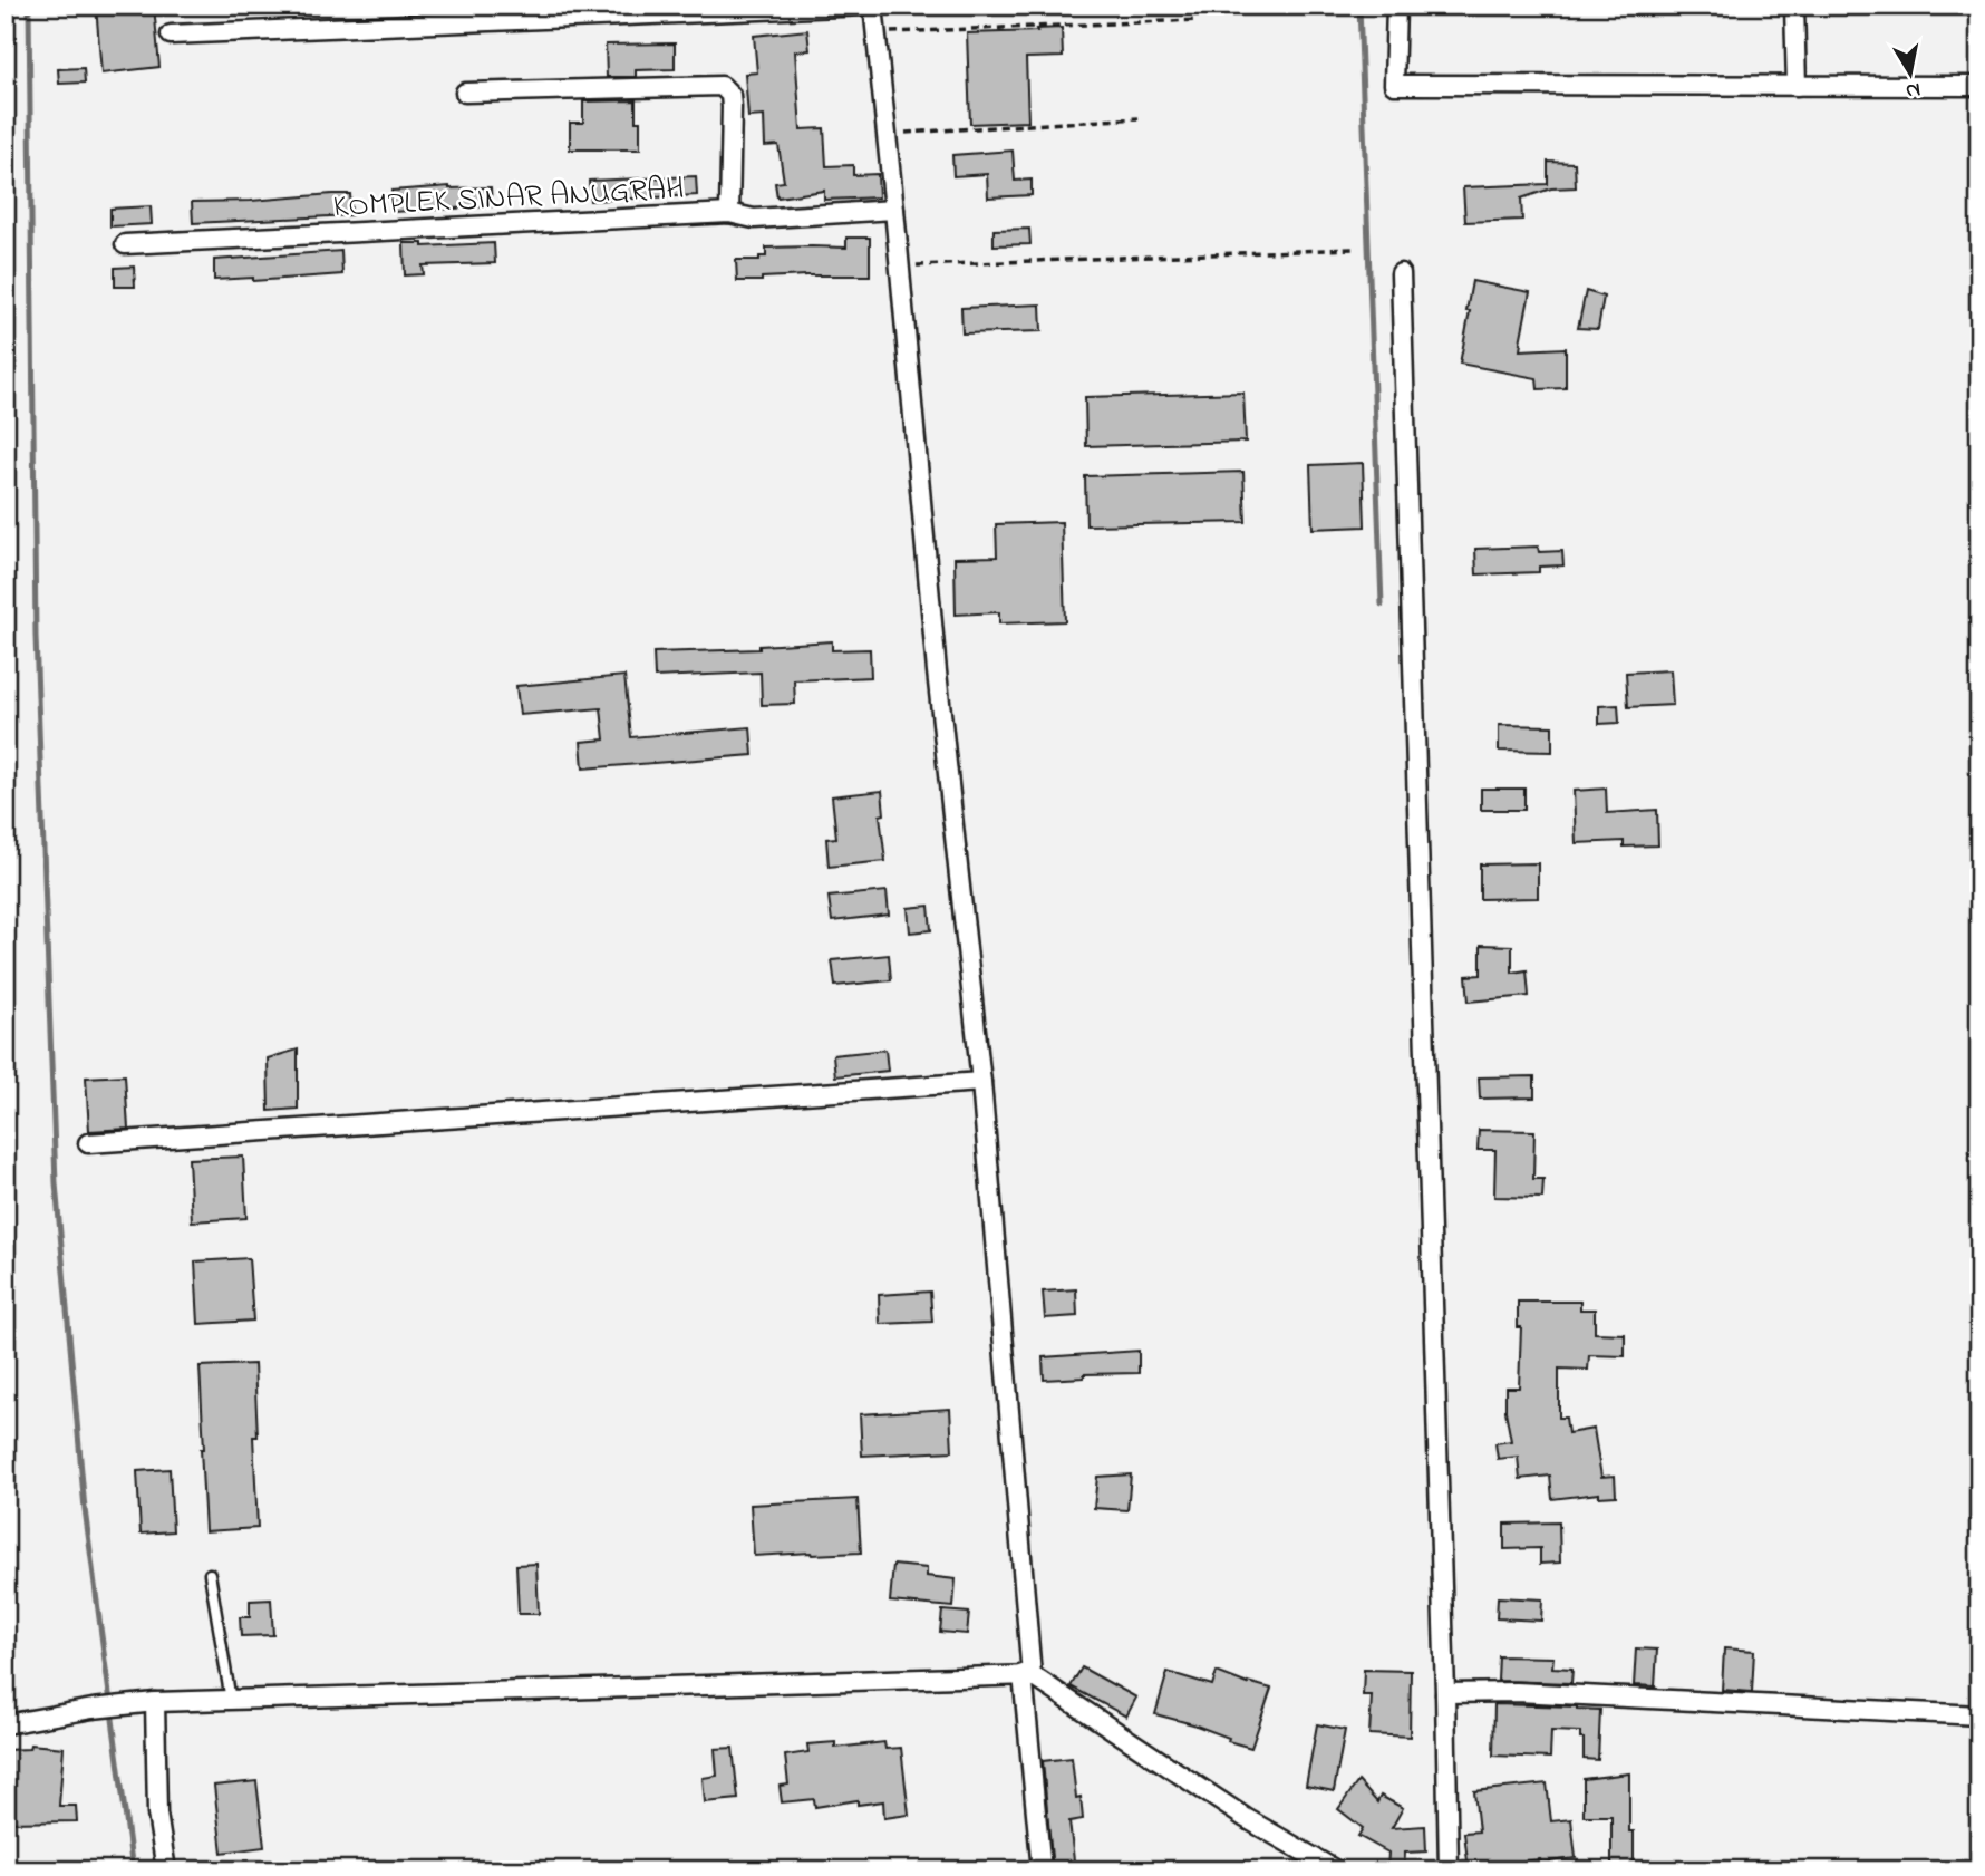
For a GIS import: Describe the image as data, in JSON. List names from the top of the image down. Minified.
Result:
{"streets":{"street":["KOMPLEK SINAR ANUGRAH"]},"north":"bottom"}
